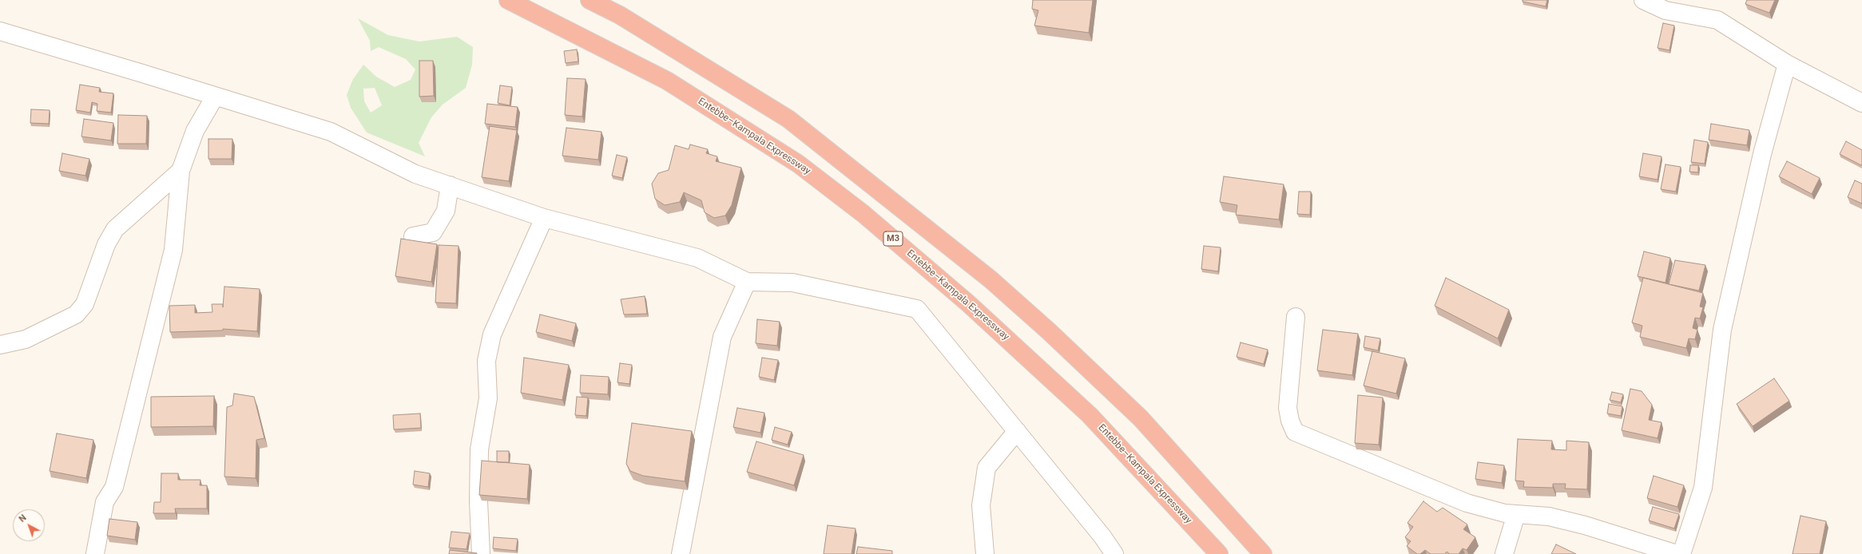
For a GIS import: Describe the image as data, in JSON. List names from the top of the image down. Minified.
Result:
{"streets":{"highway":["Entebbe–Kampala Expressway","M3"]},"north":"top left"}
